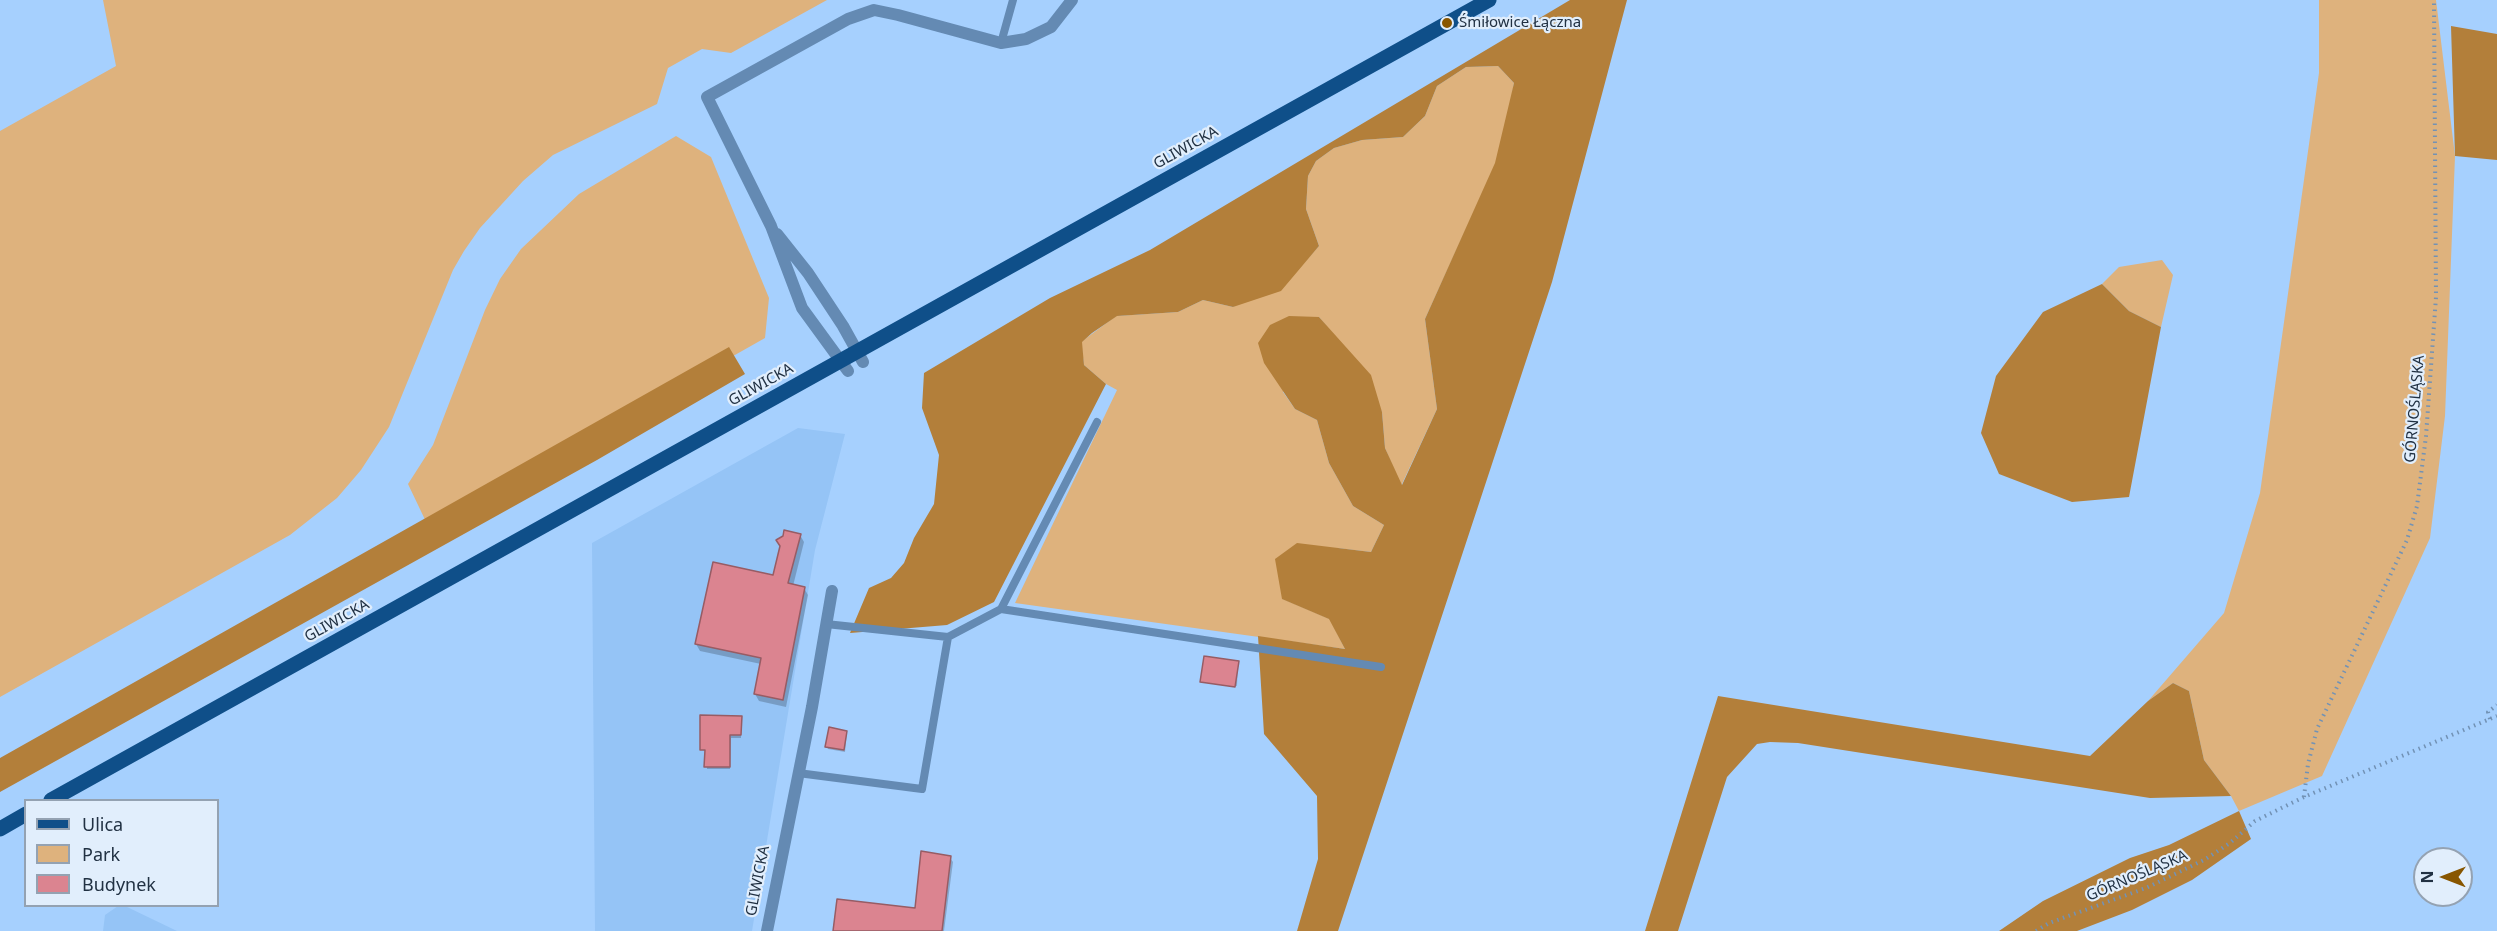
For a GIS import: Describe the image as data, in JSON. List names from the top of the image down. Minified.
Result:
{"streets":{"main road":["GLIWICKA"],"path":["GÓRNOŚLĄSKA"]},"places":["Śmiłowice Łączna"],"legend":["Ulica","Park","Budynek"],"north":"left"}
